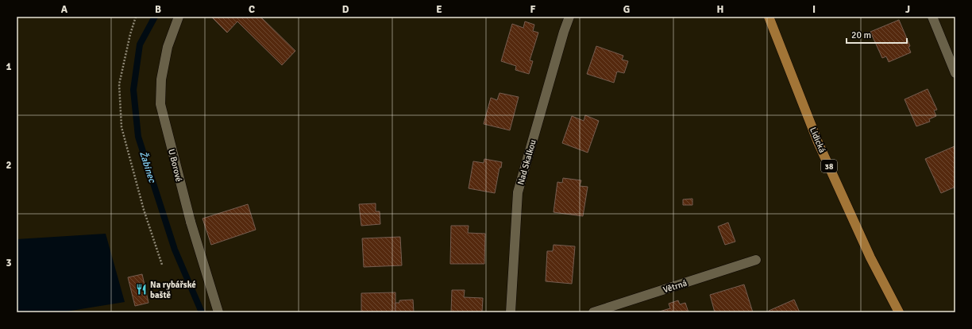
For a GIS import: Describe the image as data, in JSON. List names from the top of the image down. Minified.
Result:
{"streets":{"main road":["Lidická","38"],"street":["Nad Skalkou","U Borové","Větrná"]},"water":["Žabinec"],"places":{"restaurant":["Na rybářské baště"]},"scale_bar":"20 m","grid":{"columns":["A","B","C","D","E","F","G","H","I","J"],"rows":["1","2","3"]}}
